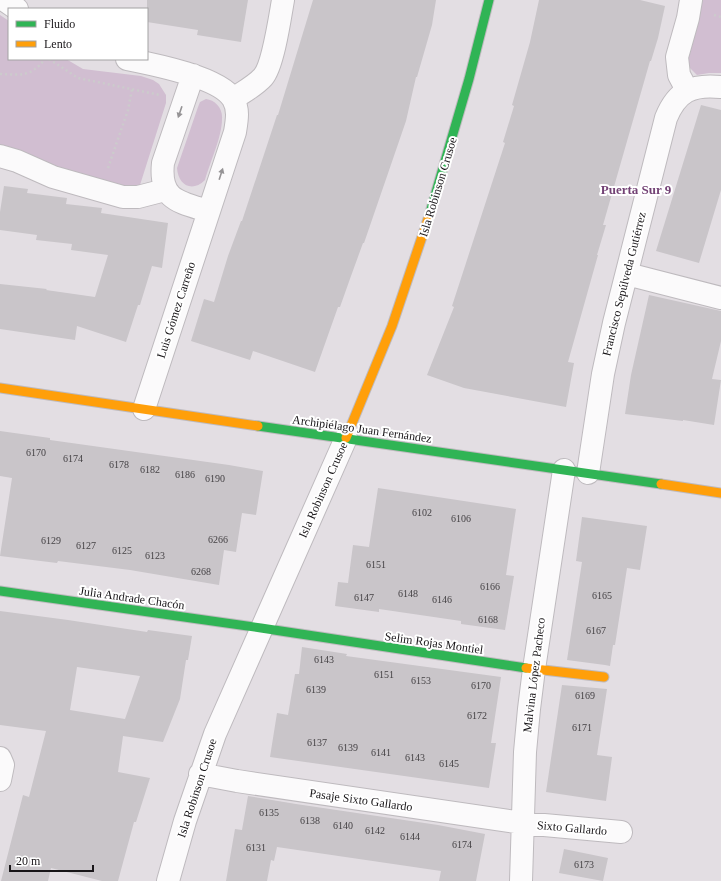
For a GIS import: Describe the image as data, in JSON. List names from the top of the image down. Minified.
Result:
{"streets":{"street":["Isla Robinson Crusoe","Francisco Sepúlveda Gutiérrez","Luis Gómez Carreño","Archipiélago Juan Fernández","Julia Andrade Chacón","Selim Rojas Montiel","Malvina López Pacheco","Pasaje Sixto Gallardo","Sixto Gallardo"]},"crossings":[["Isla Robinson Crusoe","Archipiélago Juan Fernández"],["Isla Robinson Crusoe","Julia Andrade Chacón"],["Isla Robinson Crusoe","Selim Rojas Montiel"],["Isla Robinson Crusoe","Pasaje Sixto Gallardo"],["Francisco Sepúlveda Gutiérrez","Archipiélago Juan Fernández"],["Luis Gómez Carreño","Archipiélago Juan Fernández"],["Archipiélago Juan Fernández","Malvina López Pacheco"],["Julia Andrade Chacón","Selim Rojas Montiel"],["Selim Rojas Montiel","Malvina López Pacheco"],["Malvina López Pacheco","Pasaje Sixto Gallardo"],["Malvina López Pacheco","Sixto Gallardo"],["Pasaje Sixto Gallardo","Sixto Gallardo"]],"districts":["Puerta Sur 9"],"house_numbers":["6170","6174","6178","6182","6186","6190","6102","6106","6266","6129","6127","6125","6123","6151","6268","6166","6148","6165","6147","6146","6168","6167","6143","6151","6153","6170","6139","6169","6172","6171","6137","6139","6141","6143","6145","6135","6138","6140","6142","6144","6174","6131","6173"],"legend":["Fluido","Lento"],"scale_bar":"20 m"}
